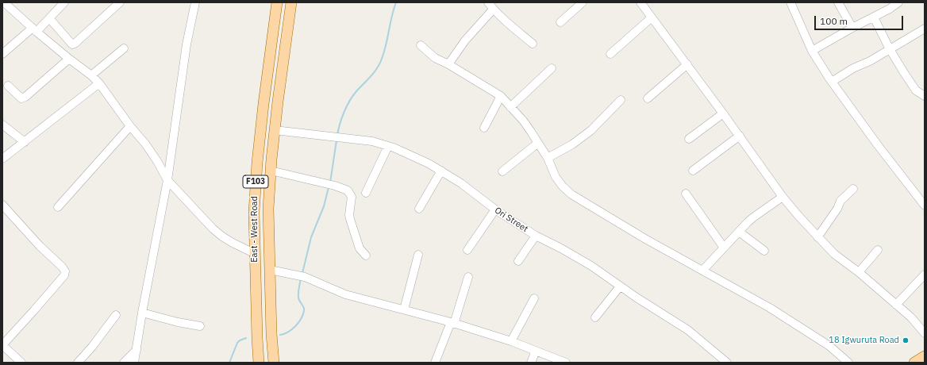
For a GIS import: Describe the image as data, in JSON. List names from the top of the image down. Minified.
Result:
{"streets":{"main road":["F103","East - West Road"],"street":["Ori Street"]},"crossings":[["Ori Street","East - West Road"]],"places":["18 Igwuruta Road"],"scale_bar":"100 m"}
